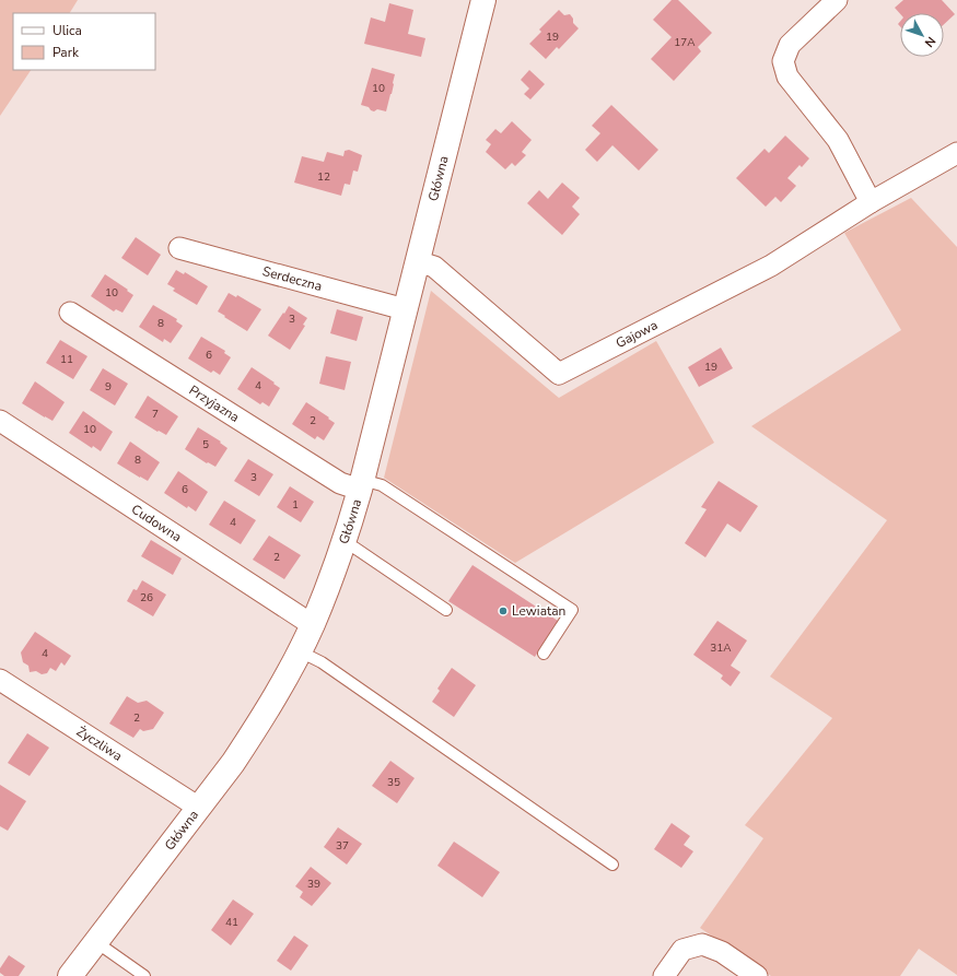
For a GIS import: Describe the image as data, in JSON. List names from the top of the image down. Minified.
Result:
{"streets":{"street":["Główna","Serdeczna","Gajowa","Przyjazna","Cudowna","Życzliwa"]},"crossings":[["Główna","Serdeczna"],["Główna","Gajowa"],["Główna","Przyjazna"],["Główna","Cudowna"],["Główna","Życzliwa"]],"places":["Lewiatan"],"house_numbers":["19","17A","10","12","10","3","8","6","11","19","4","9","7","2","10","5","8","3","6","1","4","2","26","31A","4","2","35","37","39","41"],"legend":["Ulica","Park"],"north":"bottom right"}
